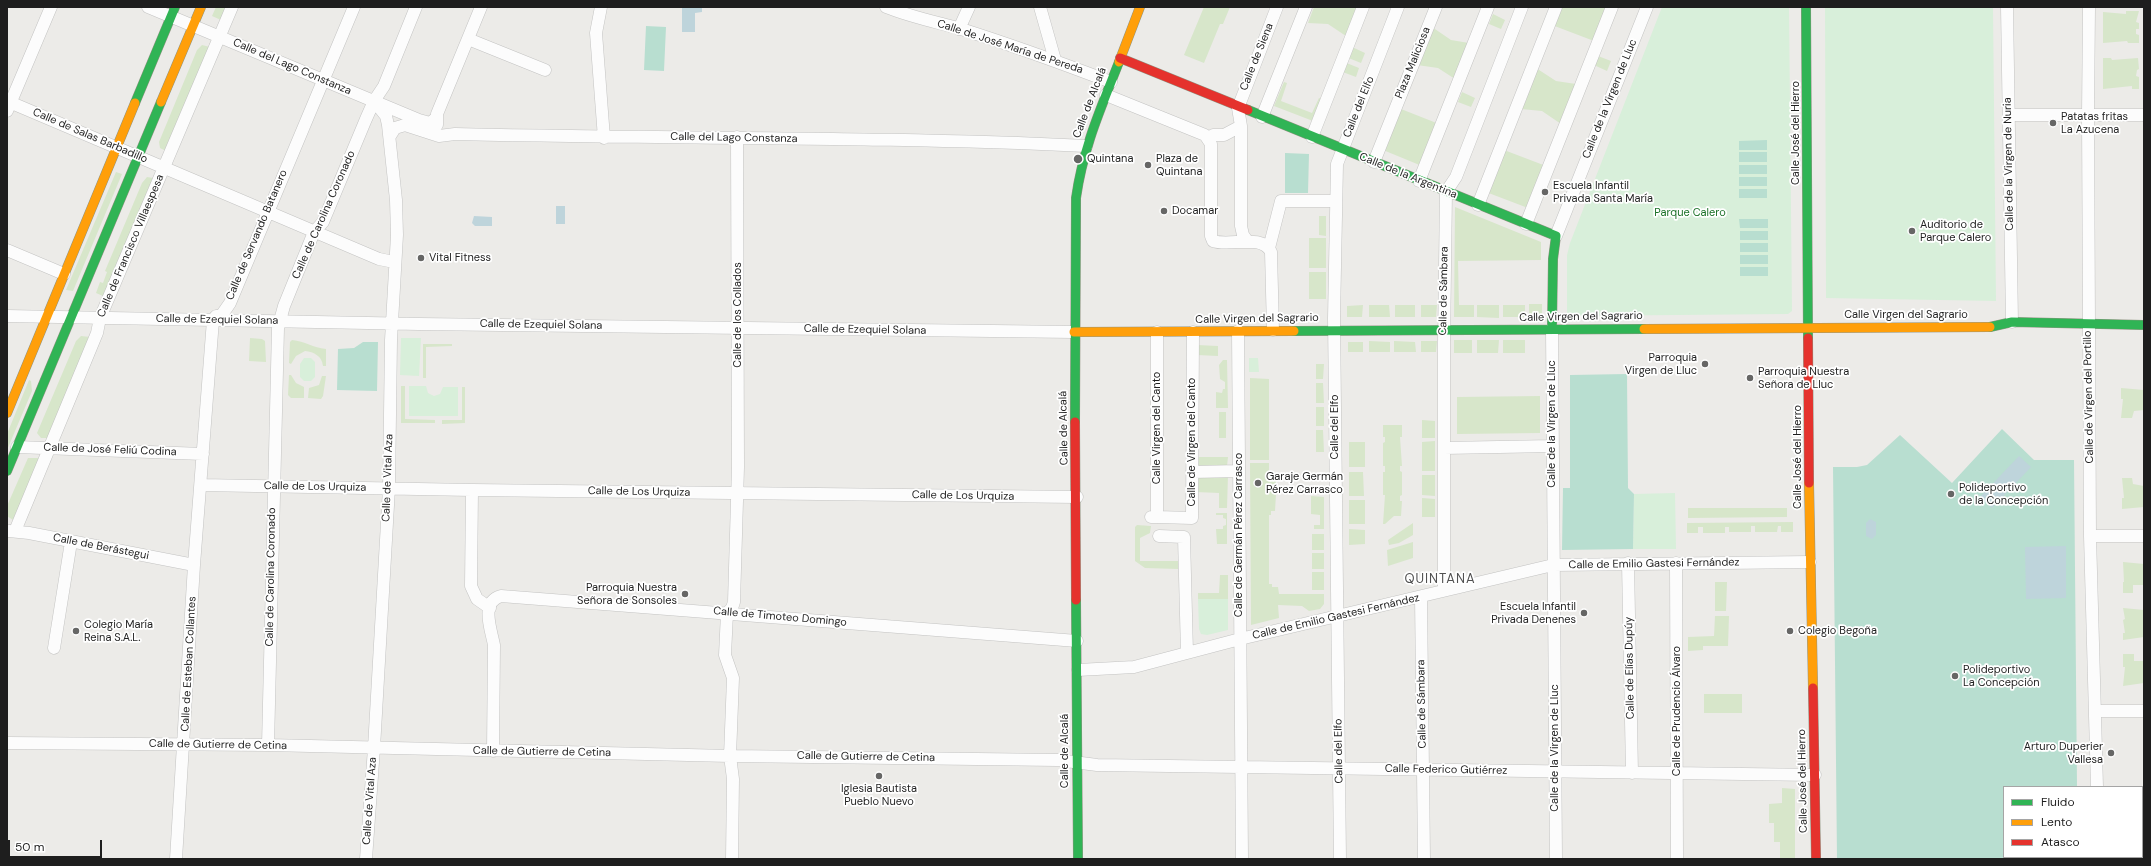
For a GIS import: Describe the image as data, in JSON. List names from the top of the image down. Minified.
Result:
{"streets":{"street":["Calle de José María de Pereda","Calle de Siena","Plaza Maliciosa","Calle del Lago Constanza","Calle de la Virgen de Lluc","Calle de Alcalá","Calle del Elfo","Calle José del Hierro","Calle de Salas Barbadillo","Calle de la Virgen de Nuria","Calle de la Argentina","Calle de Carolina Coronado","Calle de Servando Batanero","Calle de Francisco Villaespesa","Calle de Sámbara","Calle de los Collados","Calle Virgen del Sagrario","Calle de Ezequiel Solana","Calle de Virgen del Portillo","Calle Virgen del Canto","Calle de Virgen del Canto","Calle de José Feliú Codina","Calle de Vital Aza","Calle de Los Urquiza","Calle de Germán Pérez Carrasco","Calle de Berástegui","Calle de Emilio Gastesi Fernández","Calle de Timoteo Domingo","Calle de Esteban Collantes","Calle de Elías Dupúy","Calle de Prudencio Álvaro","Calle de Gutierre de Cetina","Calle Federico Gutiérrez"]},"crossings":[["Calle de José María de Pereda","Calle de Alcalá"],["Calle de Siena","Calle de la Argentina"],["Plaza Maliciosa","Calle de la Argentina"],["Calle del Lago Constanza","Calle de Alcalá"],["Calle del Lago Constanza","Calle de Carolina Coronado"],["Calle del Lago Constanza","Calle de Servando Batanero"],["Calle del Lago Constanza","Calle de Francisco Villaespesa"],["Calle del Lago Constanza","Calle de los Collados"],["Calle del Lago Constanza","Calle de Vital Aza"],["Calle de la Virgen de Lluc","Calle de la Argentina"],["Calle de la Virgen de Lluc","Calle Virgen del Sagrario"],["Calle de la Virgen de Lluc","Calle de Emilio Gastesi Fernández"],["Calle de la Virgen de Lluc","Calle Federico Gutiérrez"],["Calle de Alcalá","Calle de la Argentina"],["Calle de Alcalá","Calle Virgen del Sagrario"],["Calle de Alcalá","Calle de Ezequiel Solana"],["Calle de Alcalá","Calle de Los Urquiza"],["Calle de Alcalá","Calle de Emilio Gastesi Fernández"],["Calle de Alcalá","Calle de Timoteo Domingo"],["Calle de Alcalá","Calle de Gutierre de Cetina"],["Calle de Alcalá","Calle Federico Gutiérrez"],["Calle del Elfo","Calle de la Argentina"],["Calle del Elfo","Calle Virgen del Sagrario"],["Calle del Elfo","Calle de Emilio Gastesi Fernández"],["Calle del Elfo","Calle Federico Gutiérrez"],["Calle José del Hierro","Calle Virgen del Sagrario"],["Calle José del Hierro","Calle de Emilio Gastesi Fernández"],["Calle José del Hierro","Calle Federico Gutiérrez"],["Calle de Salas Barbadillo","Calle de Carolina Coronado"],["Calle de Salas Barbadillo","Calle de Servando Batanero"],["Calle de Salas Barbadillo","Calle de Francisco Villaespesa"],["Calle de Salas Barbadillo","Calle de Vital Aza"],["Calle de la Virgen de Nuria","Calle Virgen del Sagrario"],["Calle de la Argentina","Calle de Sámbara"],["Calle de Carolina Coronado","Calle de Ezequiel Solana"],["Calle de Carolina Coronado","Calle de Vital Aza"],["Calle de Carolina Coronado","Calle de Los Urquiza"],["Calle de Carolina Coronado","Calle de Gutierre de Cetina"],["Calle de Servando Batanero","Calle de Ezequiel Solana"],["Calle de Francisco Villaespesa","Calle de Ezequiel Solana"],["Calle de Francisco Villaespesa","Calle de José Feliú Codina"],["Calle de Francisco Villaespesa","Calle de Berástegui"],["Calle de Sámbara","Calle Virgen del Sagrario"],["Calle de Sámbara","Calle de Emilio Gastesi Fernández"],["Calle de Sámbara","Calle Federico Gutiérrez"],["Calle de los Collados","Calle de Ezequiel Solana"],["Calle de los Collados","Calle de Los Urquiza"],["Calle de los Collados","Calle de Timoteo Domingo"],["Calle de los Collados","Calle de Gutierre de Cetina"],["Calle Virgen del Sagrario","Calle de Ezequiel Solana"],["Calle Virgen del Sagrario","Calle de Virgen del Portillo"],["Calle Virgen del Sagrario","Calle Virgen del Canto"],["Calle Virgen del Sagrario","Calle de Virgen del Canto"],["Calle Virgen del Sagrario","Calle de Germán Pérez Carrasco"],["Calle de Ezequiel Solana","Calle de Vital Aza"],["Calle Virgen del Canto","Calle de Virgen del Canto"],["Calle de Vital Aza","Calle de Los Urquiza"],["Calle de Vital Aza","Calle de Gutierre de Cetina"],["Calle de Germán Pérez Carrasco","Calle de Emilio Gastesi Fernández"],["Calle de Germán Pérez Carrasco","Calle Federico Gutiérrez"],["Calle de Berástegui","Calle de Esteban Collantes"],["Calle de Emilio Gastesi Fernández","Calle de Elías Dupúy"],["Calle de Emilio Gastesi Fernández","Calle de Prudencio Álvaro"],["Calle de Esteban Collantes","Calle de Gutierre de Cetina"],["Calle de Elías Dupúy","Calle Federico Gutiérrez"],["Calle de Prudencio Álvaro","Calle Federico Gutiérrez"],["Calle de Gutierre de Cetina","Calle Federico Gutiérrez"]],"districts":["QUINTANA"],"parks":["Parque Calero"],"places":["Patatas fritas La Azucena","Quintana","Plaza de Quintana","Escuela Infantil Privada Santa María","Docamar","Auditorio de Parque Calero","Vital Fitness","Parroquia Virgen de Lluc","Parroquia Nuestra Señora de Lluc","Garaje Germán Pérez Carrasco","Polideportivo de la Concepción","Parroquia Nuestra Señora de Sonsoles","Escuela Infantil Privada Denenes","Colegio María Reina S.A.L.","Colegio Begoña","Polideportivo La Concepción","Arturo Duperier Vallesa","Iglesia Bautista Pueblo Nuevo"],"legend":["Fluido","Lento","Atasco"],"scale_bar":"50 m"}
